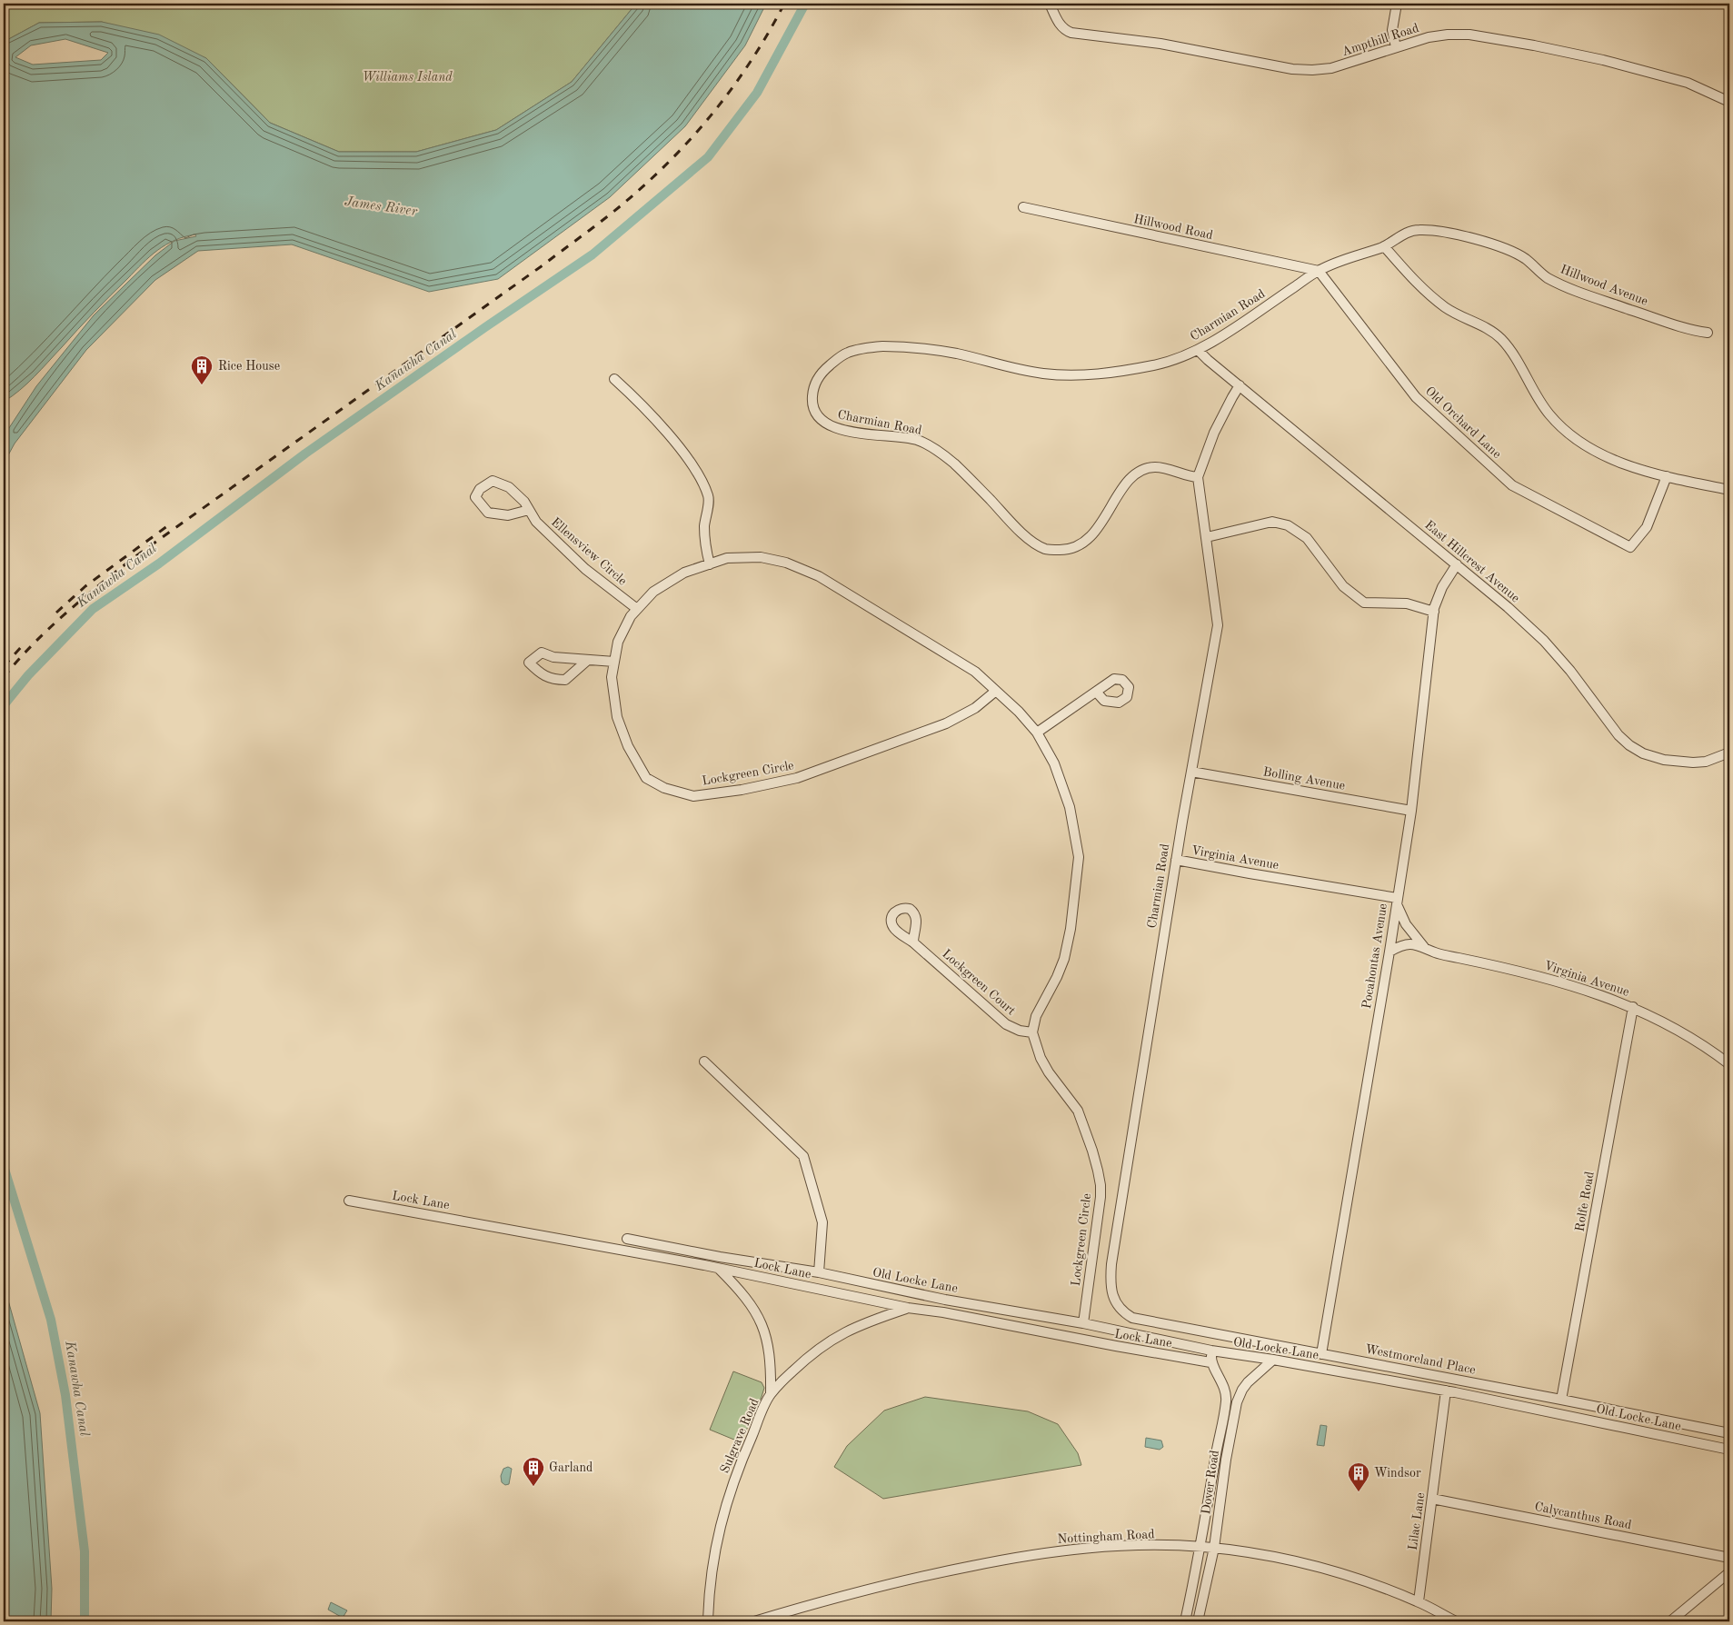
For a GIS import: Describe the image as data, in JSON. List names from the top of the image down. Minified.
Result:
{"streets":{"street":["Ampthill Road","Hillwood Road","Hillwood Avenue","Charmian Road","Old Orchard Lane","Ellensview Circle","East Hillcrest Avenue","Lockgreen Circle","Bolling Avenue","Virginia Avenue","Pocahontas Avenue","Lockgreen Court","Lock Lane","Rolfe Road","Old Locke Lane","Westmoreland Place","Sulgrave Road","Dover Road","Calycanthus Road","Lilac Lane","Nottingham Road"]},"crossings":[["Hillwood Road","Hillwood Avenue"],["Hillwood Road","Charmian Road"],["Hillwood Road","Old Orchard Lane"],["Hillwood Avenue","Charmian Road"],["Hillwood Avenue","Old Orchard Lane"],["Charmian Road","Old Orchard Lane"],["Charmian Road","East Hillcrest Avenue"],["Charmian Road","Bolling Avenue"],["Charmian Road","Virginia Avenue"],["Charmian Road","Westmoreland Place"],["Ellensview Circle","Lockgreen Circle"],["East Hillcrest Avenue","Pocahontas Avenue"],["Lockgreen Circle","Lockgreen Court"],["Lockgreen Circle","Old Locke Lane"],["Bolling Avenue","Pocahontas Avenue"],["Virginia Avenue","Pocahontas Avenue"],["Virginia Avenue","Rolfe Road"],["Pocahontas Avenue","Westmoreland Place"],["Lock Lane","Sulgrave Road"],["Lock Lane","Dover Road"],["Rolfe Road","Westmoreland Place"],["Old Locke Lane","Dover Road"],["Old Locke Lane","Lilac Lane"],["Dover Road","Nottingham Road"],["Calycanthus Road","Lilac Lane"],["Lilac Lane","Nottingham Road"]],"water":["James River","Kanawha Canal"],"parks":["Williams Island"],"places":{"building":["Rice House","Garland","Windsor"]}}
